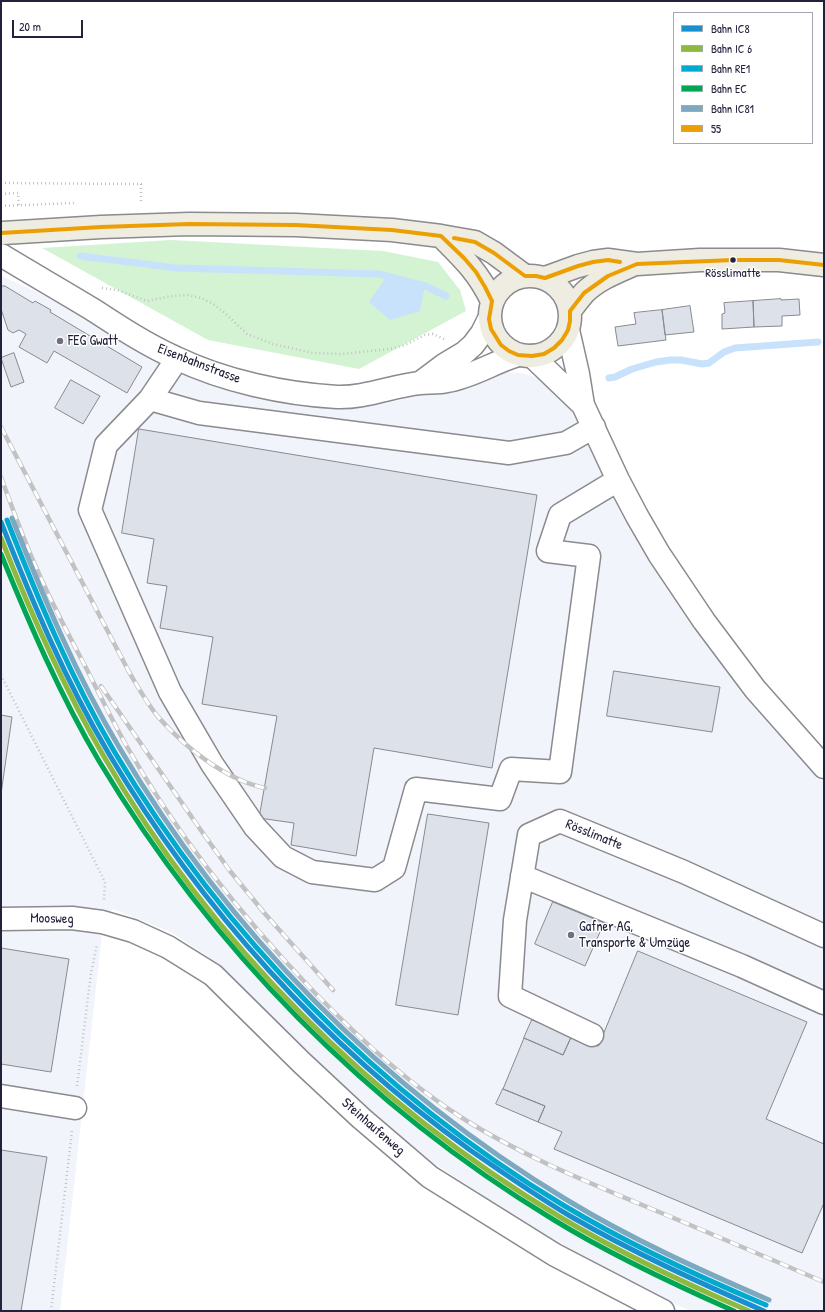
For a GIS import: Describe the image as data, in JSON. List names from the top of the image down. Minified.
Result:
{"streets":{"street":["Eisenbahnstrasse","Rösslimatte","Moosweg","Steinhaufenweg"]},"crossings":[["Moosweg","Steinhaufenweg"]],"places":["Rösslimatte","FEG Gwatt","Gafner AG, Transporte & Umzüge"],"lines":["transit line 55","rail line IC81","rail line RE1","rail line IC8","rail line EC"],"legend":["Bahn IC8","Bahn IC 6","Bahn RE1","Bahn EC","Bahn IC81","55"],"scale_bar":"20 m"}
